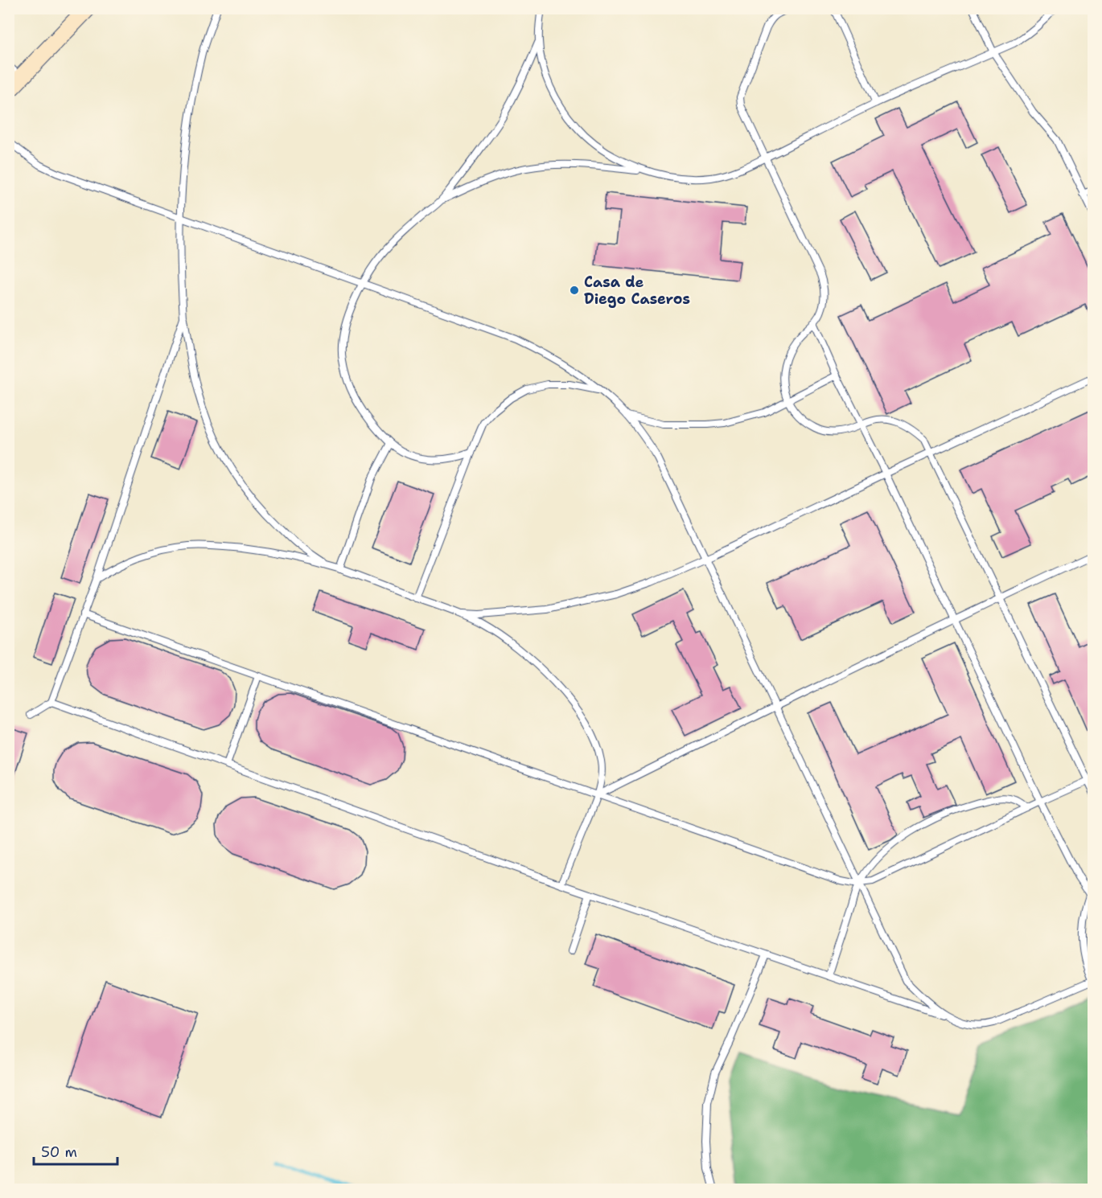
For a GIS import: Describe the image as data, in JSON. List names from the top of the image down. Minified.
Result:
{"places":["Casa de Diego Caseros"],"scale_bar":"50 m"}
